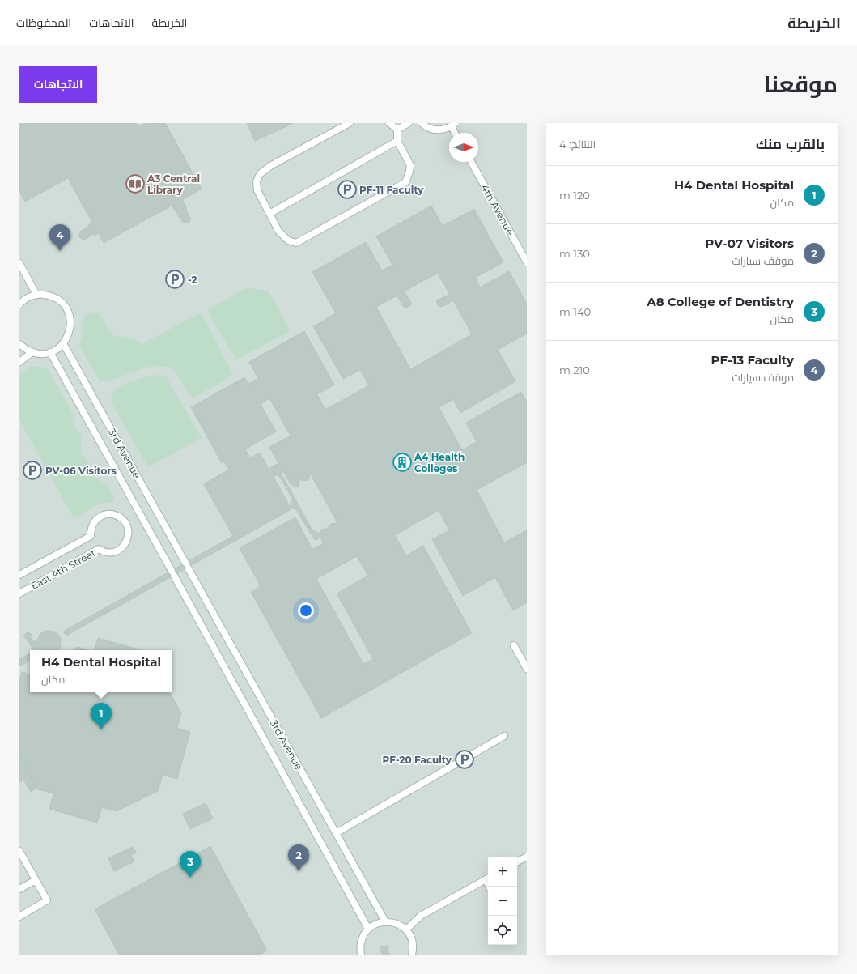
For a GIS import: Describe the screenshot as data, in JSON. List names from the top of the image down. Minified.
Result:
{"streets":{"lane":["4th Avenue","3rd Avenue","East 4th Street"]},"places":{"library":["A3 Central Library"],"parking":["PF-11 Faculty","-2","PV-06 Visitors","PF-20 Faculty"],"building":["A4 Health Colleges"]},"north":"right","page":{"header":"الخريطة","nav":["الخريطة","الاتجاهات","المحفوظات"],"title":"موقعنا","buttons":"الاتجاهات","heading":["بالقرب منك","النتائج: 4"],"list":[{"mark":"1","name":"H4 Dental Hospital","note":"مكان","value":"120 m"},{"mark":"2","name":"PV-07 Visitors","note":"موقف سيارات","value":"130 m"},{"mark":"3","name":"A8 College of Dentistry","note":"مكان","value":"140 m"},{"mark":"4","name":"PF-13 Faculty","note":"موقف سيارات","value":"210 m"}],"pins":["4","1","2","3"],"popup":["H4 Dental Hospital","مكان"],"map_buttons":["+","−"]}}
